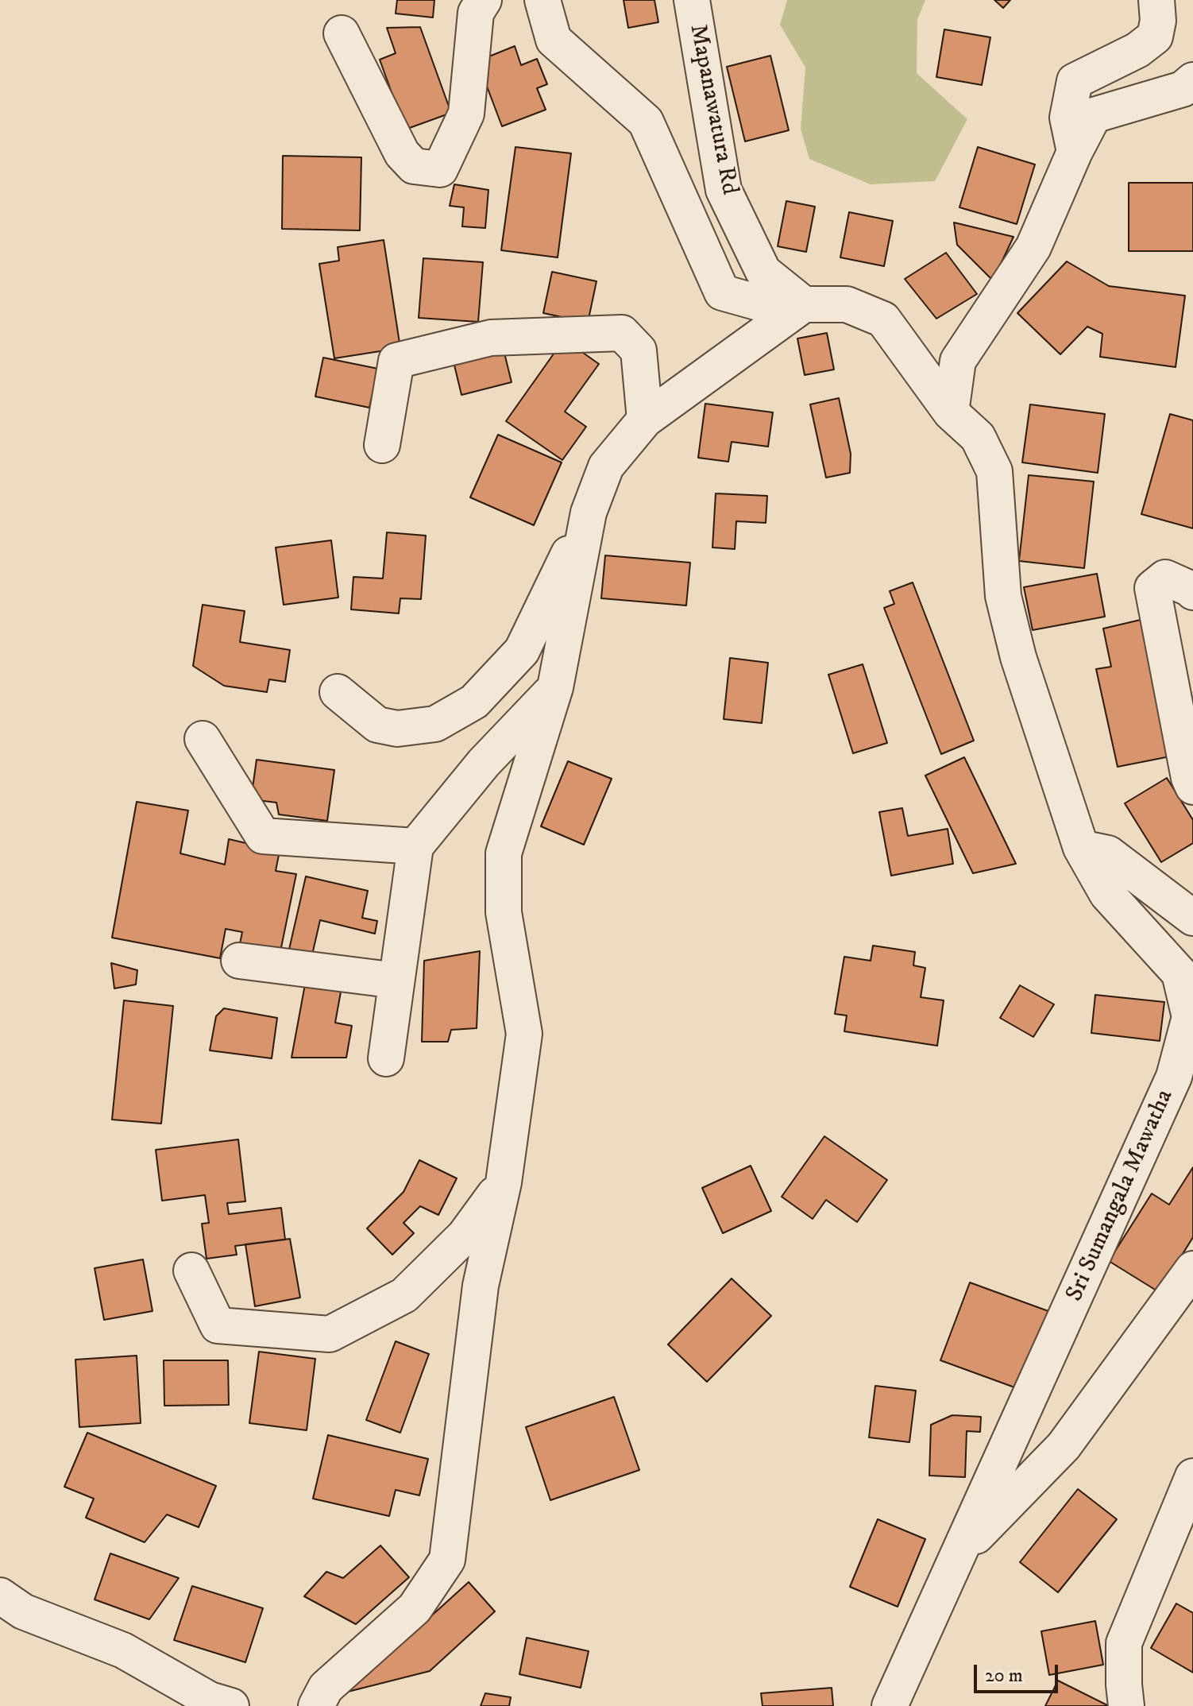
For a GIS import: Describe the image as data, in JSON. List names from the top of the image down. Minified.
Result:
{"streets":{"street":["Mapanawatura Rd","Sri Sumangala Mawatha"]},"scale_bar":"20 m"}
